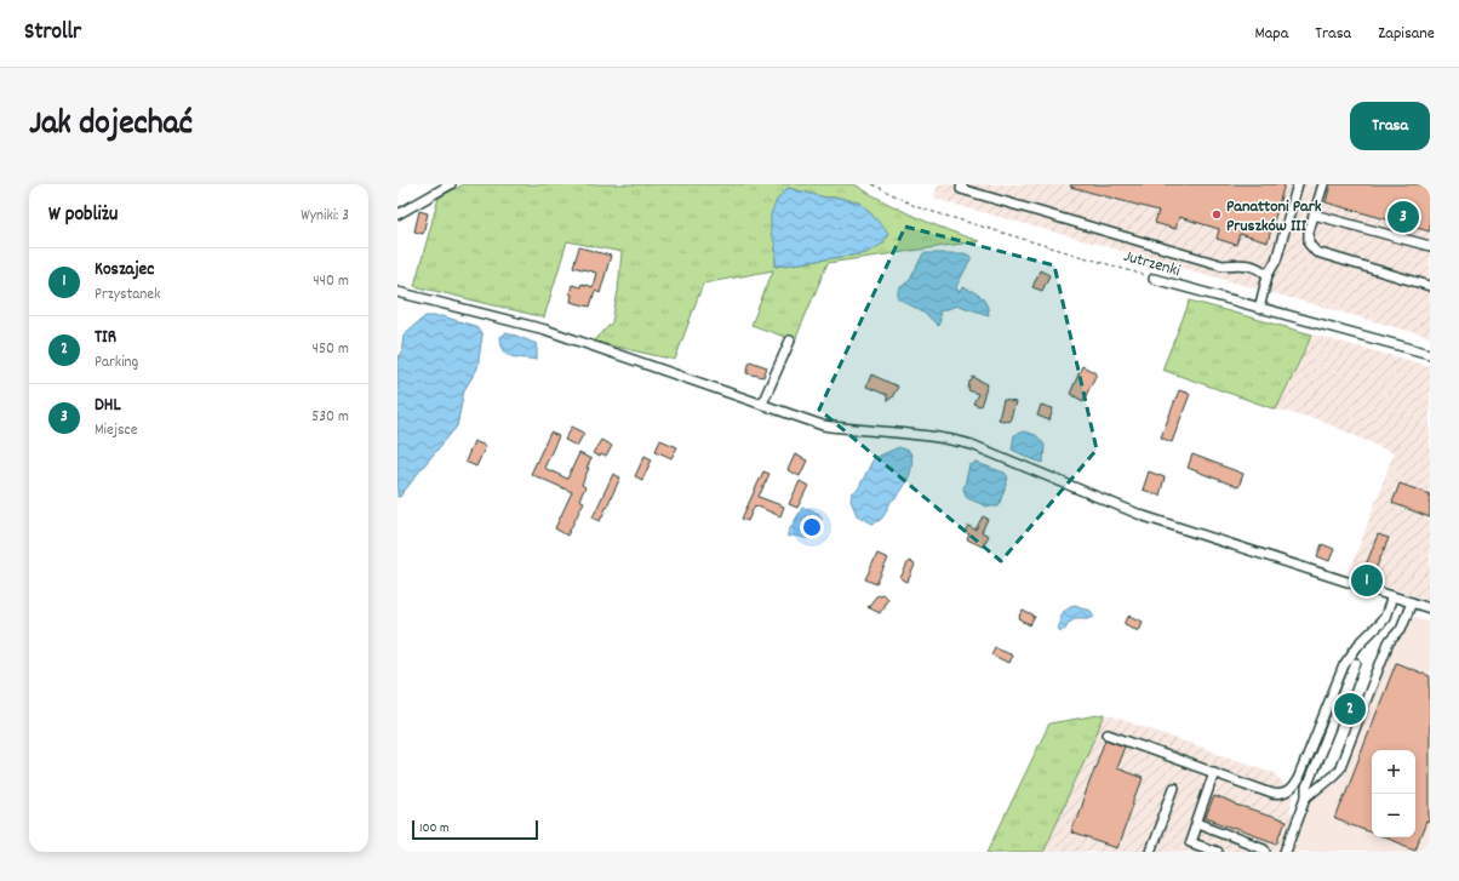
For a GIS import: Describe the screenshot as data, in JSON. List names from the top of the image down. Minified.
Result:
{"streets":{"street":["Jutrzenki"]},"places":["Panattoni Park Pruszków III"],"scale_bar":"100 m","page":{"header":"Strollr","nav":["Mapa","Trasa","Zapisane"],"title":"Jak dojechać","buttons":"Trasa","heading":["W pobliżu","Wyniki: 3"],"pins":["3","1","2"],"list":[{"mark":"1","name":"Koszajec","note":"Przystanek","value":"440 m"},{"mark":"2","name":"TIR","note":"Parking","value":"450 m"},{"mark":"3","name":"DHL","note":"Miejsce","value":"530 m"}],"map_buttons":["+","−"],"scale":"100 m"}}
